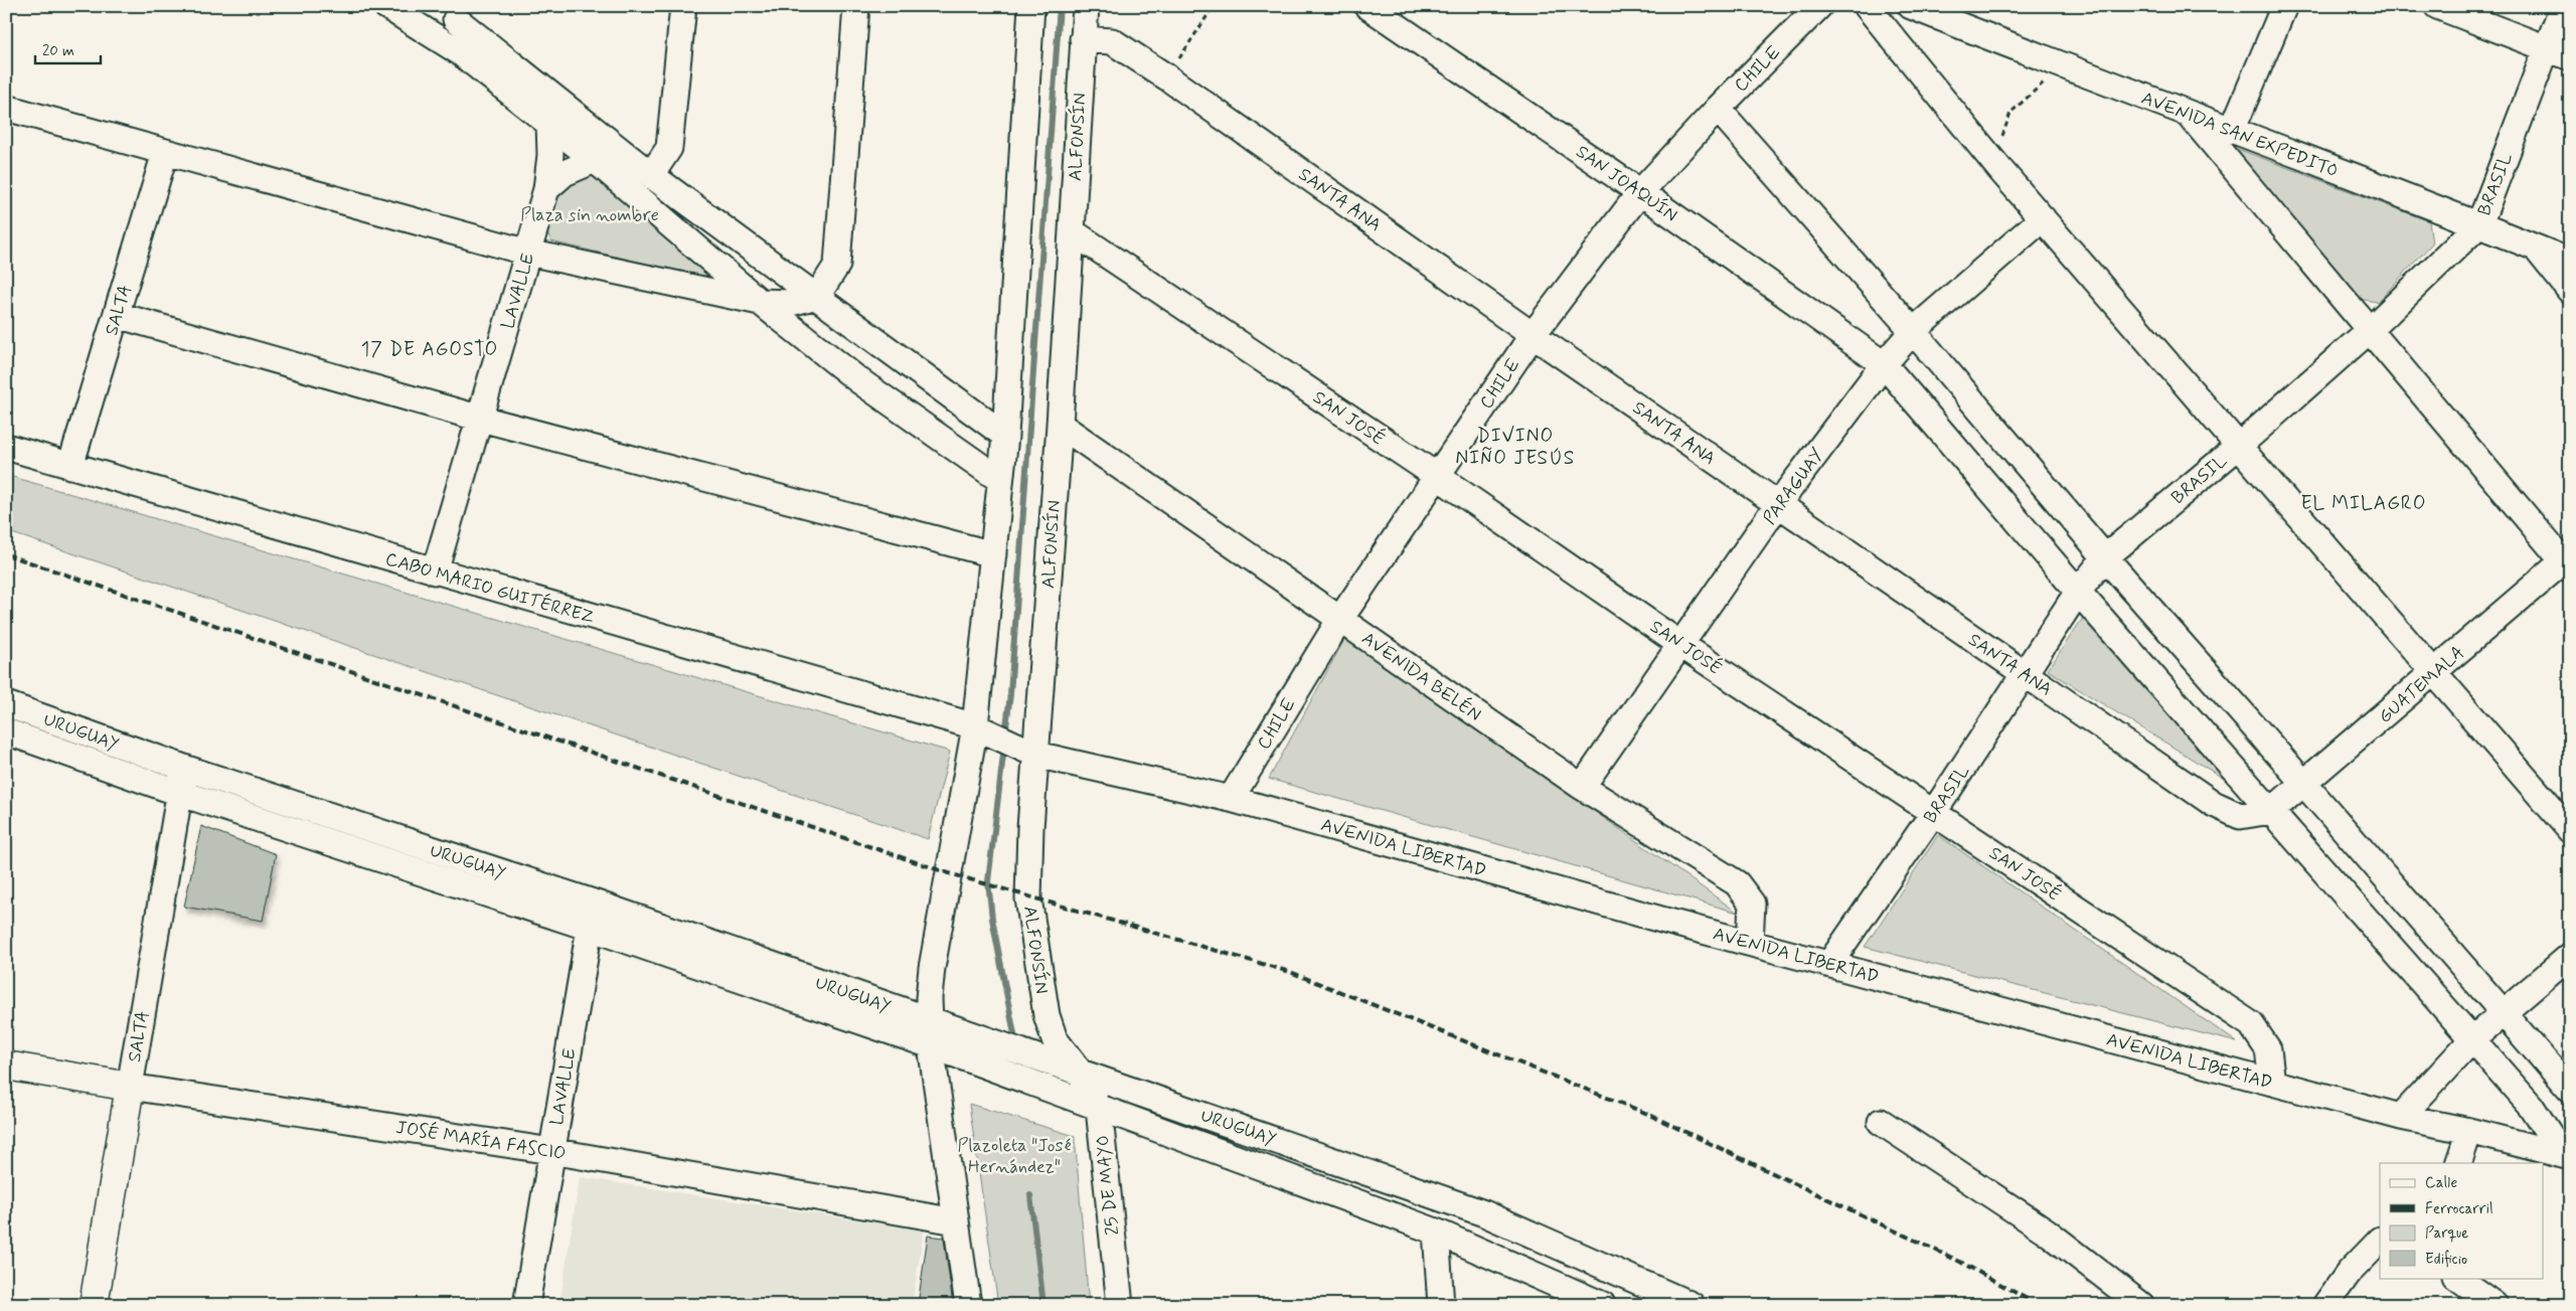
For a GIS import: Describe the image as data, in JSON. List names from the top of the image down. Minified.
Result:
{"streets":{"main road":["SALTA","JOSÉ MARÍA FASCIO"],"street":["CHILE","AVENIDA SAN EXPEDITO","ALFONSÍN","SAN JOAQUÍN","BRASIL","SANTA ANA","LAVALLE","SAN JOSÉ","PARAGUAY","CABO MARIO GUITÉRREZ","AVENIDA BELÉN","GUATEMALA","URUGUAY","AVENIDA LIBERTAD","25 DE MAYO"]},"crossings":[["CHILE","SAN JOAQUÍN"],["CHILE","SANTA ANA"],["CHILE","SAN JOSÉ"],["CHILE","AVENIDA BELÉN"],["CHILE","AVENIDA LIBERTAD"],["AVENIDA SAN EXPEDITO","BRASIL"],["ALFONSÍN","SANTA ANA"],["ALFONSÍN","SAN JOSÉ"],["ALFONSÍN","CABO MARIO GUITÉRREZ"],["ALFONSÍN","AVENIDA BELÉN"],["ALFONSÍN","URUGUAY"],["ALFONSÍN","AVENIDA LIBERTAD"],["ALFONSÍN","25 DE MAYO"],["SAN JOAQUÍN","BRASIL"],["SAN JOAQUÍN","SANTA ANA"],["SAN JOAQUÍN","PARAGUAY"],["SAN JOAQUÍN","GUATEMALA"],["SAN JOAQUÍN","AVENIDA LIBERTAD"],["BRASIL","SANTA ANA"],["BRASIL","SAN JOSÉ"],["BRASIL","AVENIDA LIBERTAD"],["SANTA ANA","PARAGUAY"],["SANTA ANA","GUATEMALA"],["LAVALLE","CABO MARIO GUITÉRREZ"],["LAVALLE","URUGUAY"],["LAVALLE","JOSÉ MARÍA FASCIO"],["SALTA","CABO MARIO GUITÉRREZ"],["SALTA","URUGUAY"],["SALTA","JOSÉ MARÍA FASCIO"],["SAN JOSÉ","PARAGUAY"],["SAN JOSÉ","AVENIDA LIBERTAD"],["PARAGUAY","AVENIDA BELÉN"],["CABO MARIO GUITÉRREZ","AVENIDA LIBERTAD"],["AVENIDA BELÉN","AVENIDA LIBERTAD"],["URUGUAY","25 DE MAYO"]],"districts":["17 DE AGOSTO","DIVINO NIÑO JESÚS","EL MILAGRO"],"parks":["Plaza sin nombre","Plazoleta \"José Hernández\""],"legend":["Calle","Ferrocarril","Parque","Edificio"],"scale_bar":"20 m"}
